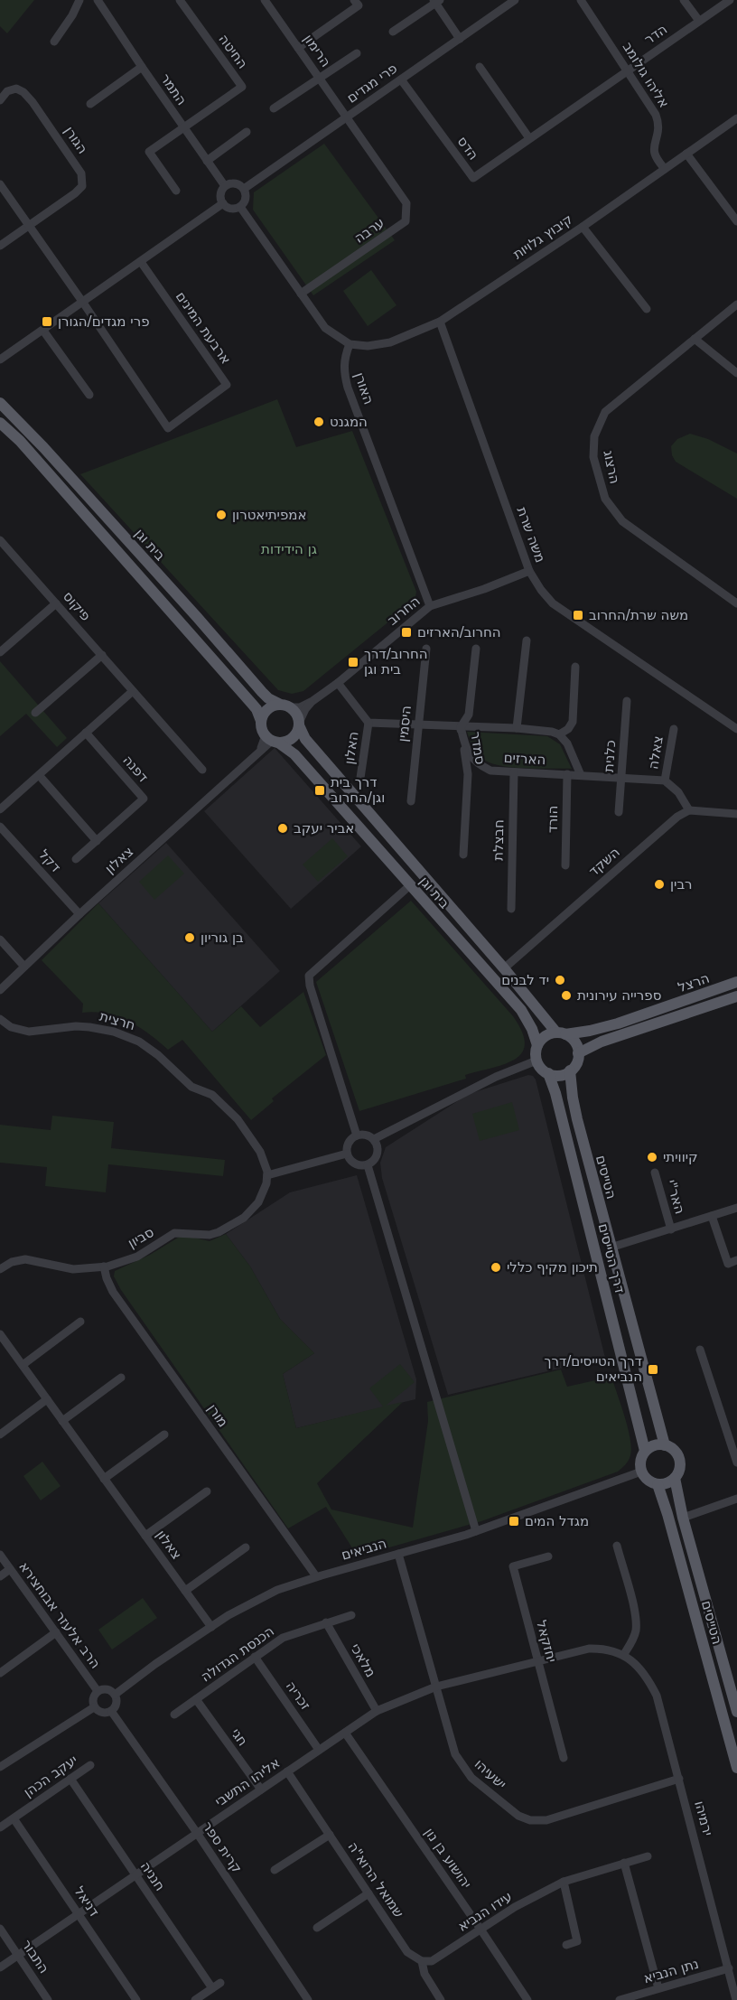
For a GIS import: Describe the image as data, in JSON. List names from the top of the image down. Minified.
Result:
{"streets":{"main road":["בית וגן","הרצל","הטייסים","דרך הטייסים"],"street":["הדר","הרימון","החיטה","אליהו גולומב","פרי מגדים","התמר","הגורן","הדס","ערבה","קיבוץ גלויות","ארבעת המינים","האורן","הרצוג","משה שרת","פיקוס","החרוב","היסמין","האלון","סמדר","צאלה","כלנית","הארזים","דפנה","הורד","חבצלת","צאלון","דקל","השקד","חרצית","האר\"י","סביון","מורן","הנביאים","הרב אלעזר אבוחצירא","יחזקאל","הכנסת הגדולה","מלאכי","זכריה","חגי","ישעיהו","יעקב הכהן","אליהו התשבי","ירמיהו","קרית ספר","יהושוע בן נון","חנניה","שמואל הרוא\"ה","דניאל","עידו הנביא","התבור","נתן הנביא"]},"crossings":[["הדר","אליהו גולומב"],["הדר","הדס"],["הרימון","פרי מגדים"],["הרימון","ערבה"],["החיטה","התמר"],["אליהו גולומב","הדס"],["אליהו גולומב","קיבוץ גלויות"],["פרי מגדים","התמר"],["פרי מגדים","הדס"],["פרי מגדים","ערבה"],["קיבוץ גלויות","האורן"],["קיבוץ גלויות","משה שרת"],["האורן","החרוב"],["משה שרת","החרוב"],["בית וגן","החרוב"],["בית וגן","צאלון"],["בית וגן","השקד"],["בית וגן","הרצל"],["בית וגן","הטייסים"],["בית וגן","דרך הטייסים"],["החרוב","צאלון"],["סמדר","הארזים"],["צאלה","הארזים"],["כלנית","הארזים"],["הארזים","הורד"],["הארזים","חבצלת"],["צאלון","דקל"],["צאלון","הנביאים"],["הרצל","הטייסים"],["הרצל","דרך הטייסים"],["חרצית","סביון"],["הטייסים","האר\"י"],["הטייסים","דרך הטייסים"],["הטייסים","הנביאים"],["סביון","מורן"],["דרך הטייסים","הנביאים"],["מורן","הנביאים"],["הנביאים","הרב אלעזר אבוחצירא"],["הנביאים","ישעיהו"],["הנביאים","קרית ספר"],["הרב אלעזר אבוחצירא","קרית ספר"],["הכנסת הגדולה","מלאכי"],["הכנסת הגדולה","זכריה"],["הכנסת הגדולה","חגי"],["מלאכי","אליהו התשבי"],["זכריה","אליהו התשבי"],["חגי","אליהו התשבי"],["ישעיהו","אליהו התשבי"],["ישעיהו","ירמיהו"],["יעקב הכהן","חנניה"],["יעקב הכהן","דניאל"],["אליהו התשבי","קרית ספר"],["אליהו התשבי","יהושוע בן נון"],["אליהו התשבי","חנניה"],["אליהו התשבי","שמואל הרוא\"ה"],["אליהו התשבי","דניאל"],["אליהו התשבי","התבור"],["ירמיהו","נתן הנביא"],["יהושוע בן נון","עידו הנביא"],["שמואל הרוא\"ה","עידו הנביא"]],"parks":["גן הידידות"],"places":{"transit":["פרי מגדים/הגורן","משה שרת/החרוב","החרוב/הארזים","החרוב/דרך בית וגן","דרך בית וגן/החרוב","דרך הטייסים/דרך הנביאים","מגדל המים"],"other":["המגנט","אמפיתיאטרון","אביר יעקב","רבין","בן גוריון","יד לבנים","ספרייה עירונית","קיוויתי","תיכון מקיף כללי"]}}
